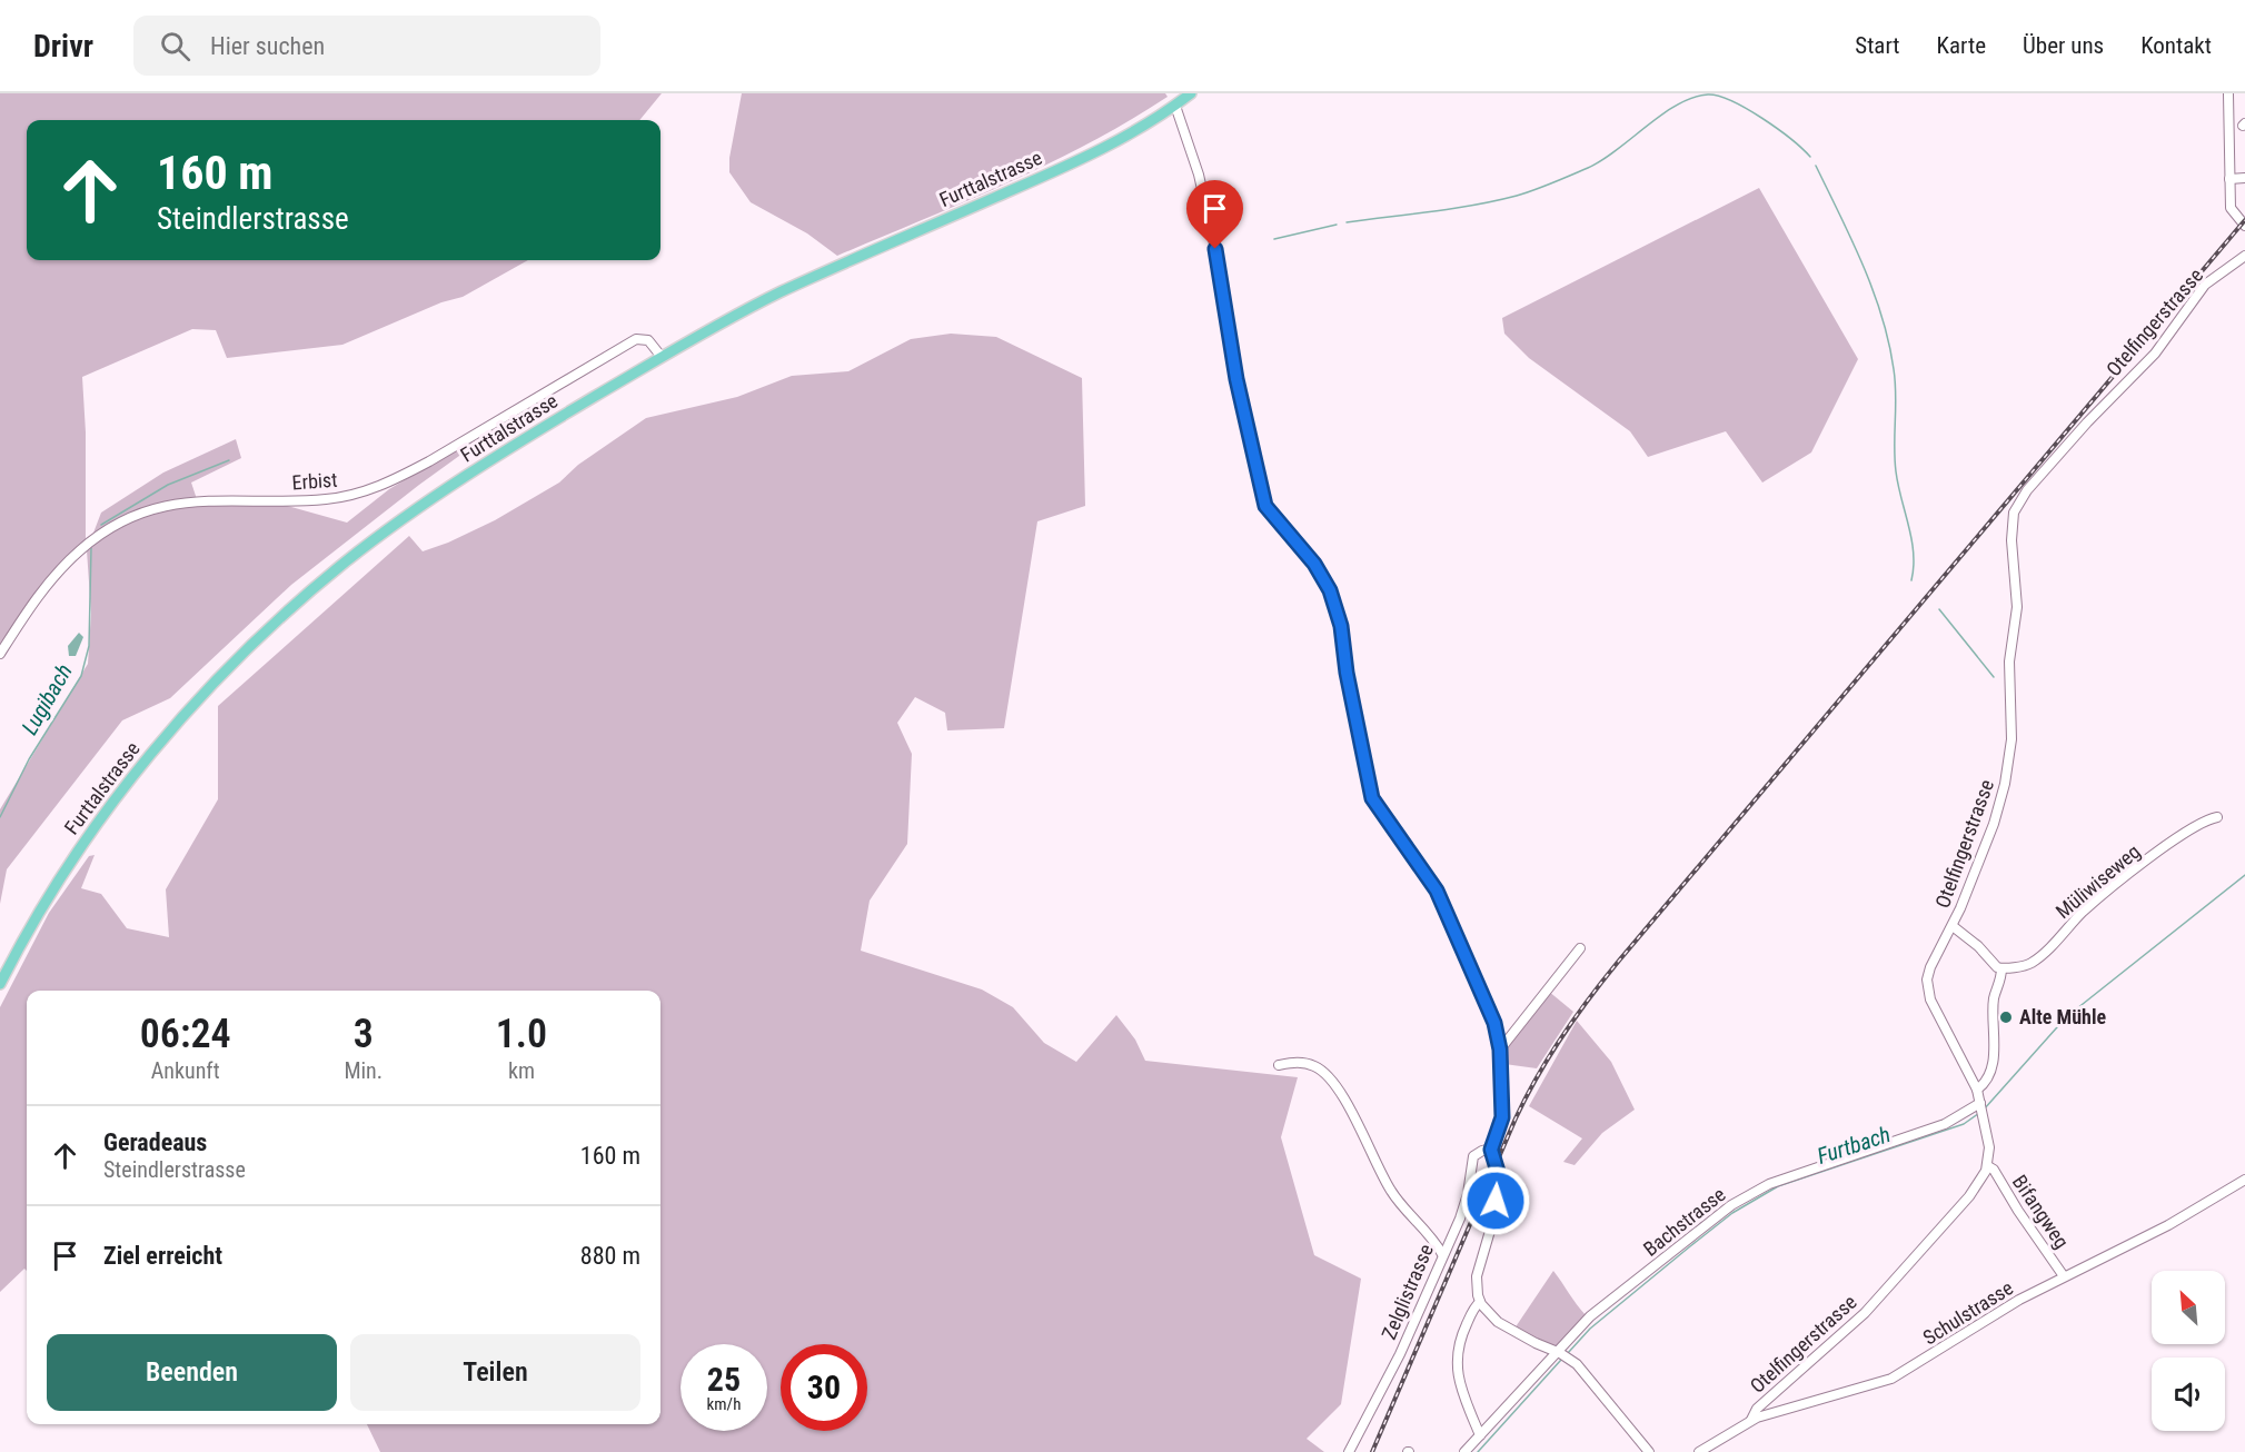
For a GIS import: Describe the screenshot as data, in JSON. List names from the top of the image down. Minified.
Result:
{"streets":{"main road":["Furttalstrasse"],"street":["Otelfingerstrasse","Erbist","Müliwiseweg","Bifangweg","Bachstrasse","Zelglistrasse","Schulstrasse"]},"crossings":[["Furttalstrasse","Erbist"],["Otelfingerstrasse","Bifangweg"],["Otelfingerstrasse","Bachstrasse"],["Otelfingerstrasse","Schulstrasse"],["Bifangweg","Schulstrasse"]],"water":["Lugibach","Furtbach"],"places":["Alte Mühle"],"north":"top left","page":{"header":"Drivr","search":"Hier suchen","nav":["Start","Karte","Über uns","Kontakt"],"turn":["160 m","Steindlerstrasse"],"eta":["06:24","Ankunft","3","Min.","1.0","km"],"list":[{"name":"Geradeaus","note":"Steindlerstrasse","value":"160 m"},{"name":"Ziel erreicht","value":"880 m"}],"buttons":["Beenden","Teilen"],"speed":"25 km/h","limit":"30"}}
